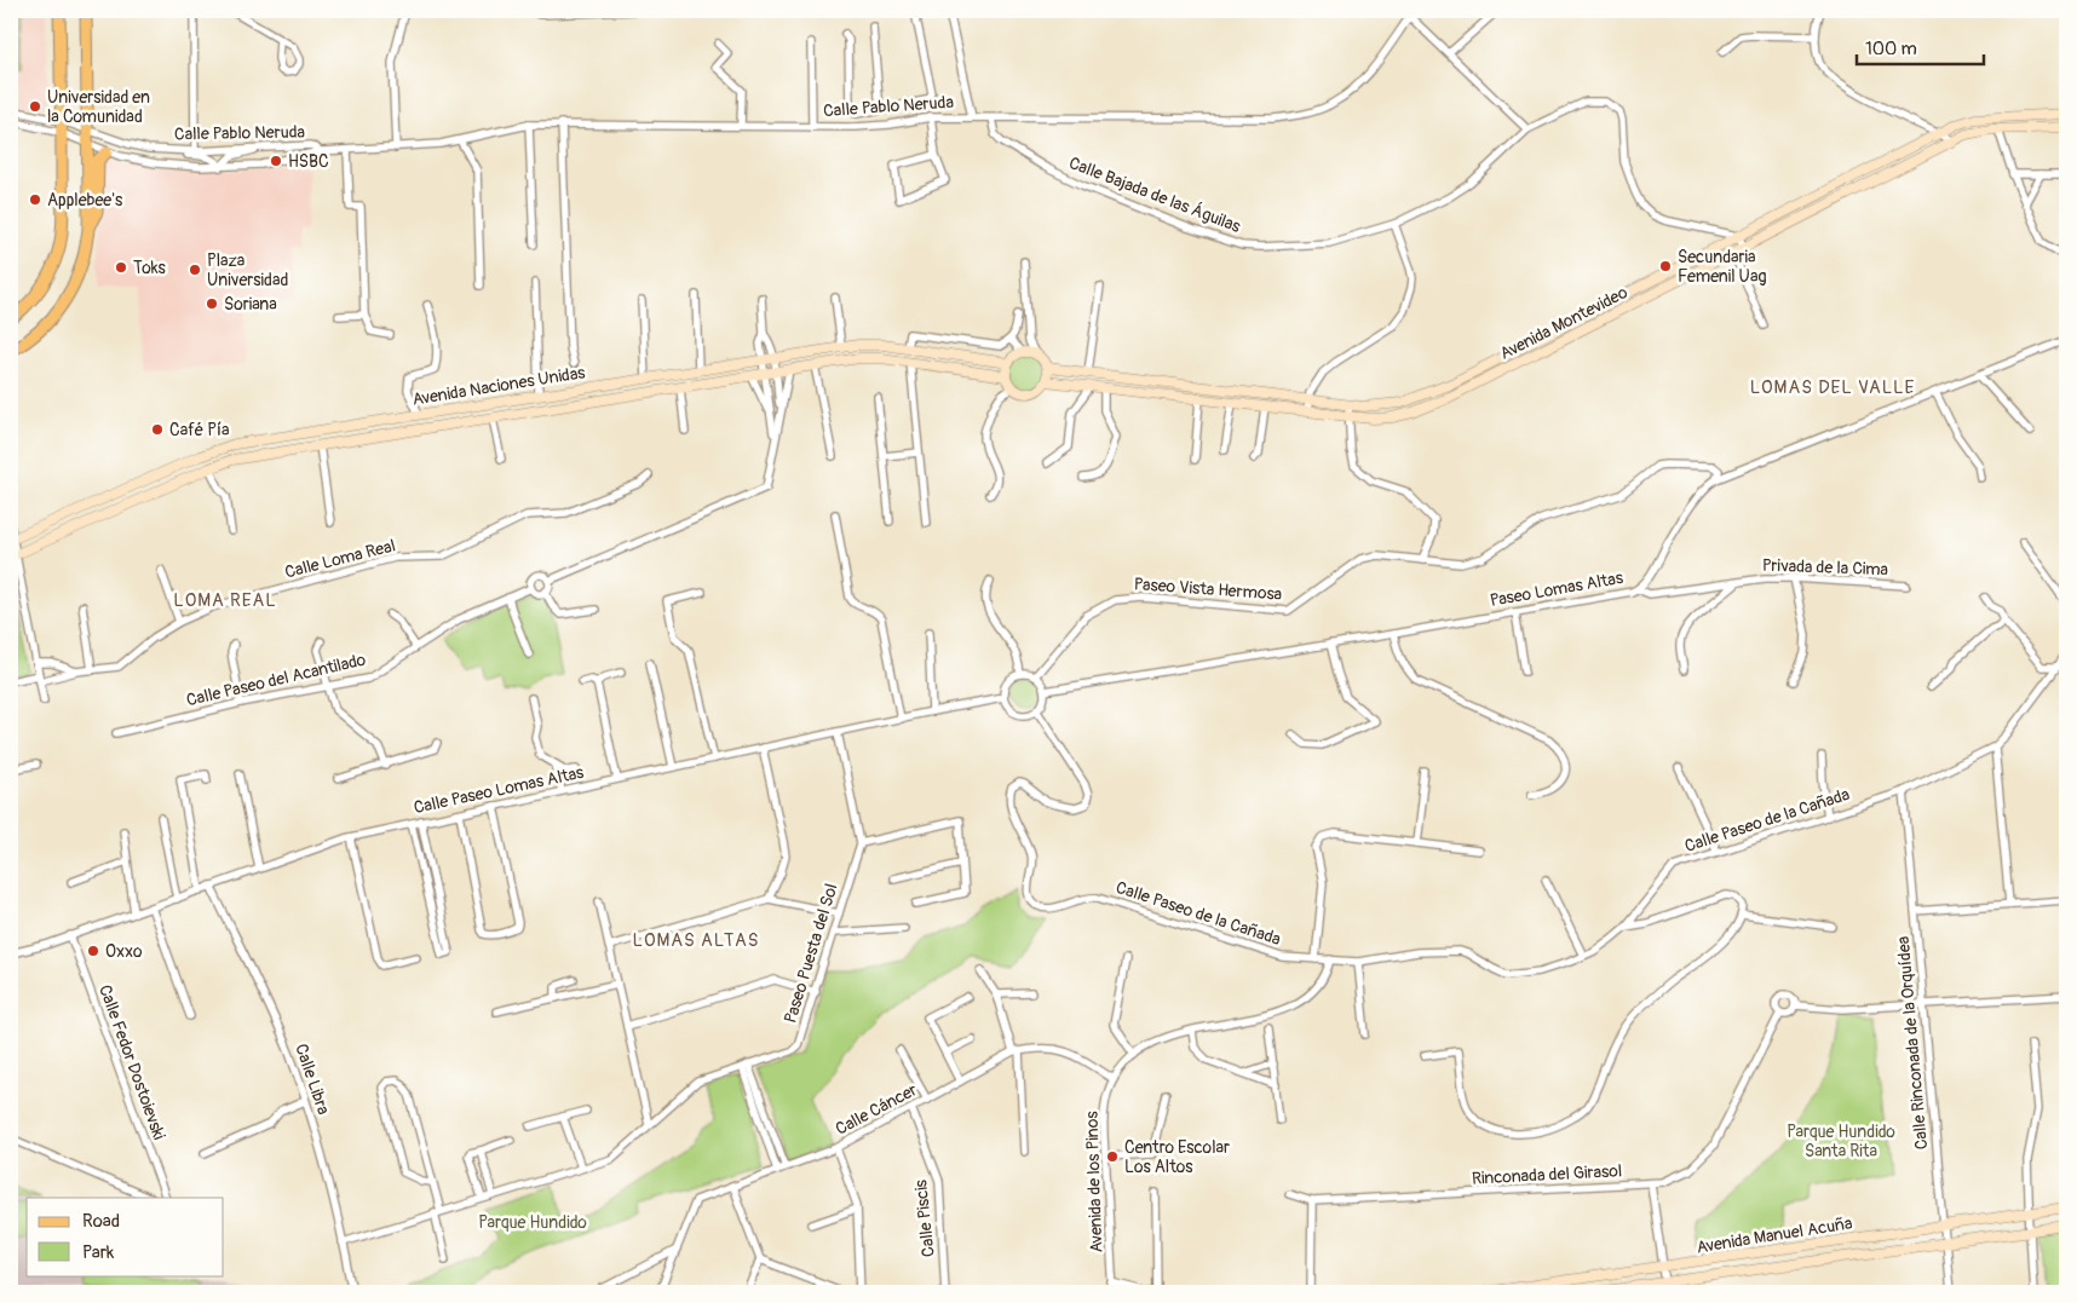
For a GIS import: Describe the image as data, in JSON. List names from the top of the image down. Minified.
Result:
{"streets":{"street":["Calle Pablo Neruda","Calle Bajada de las Águilas","Avenida Montevideo","Avenida Naciones Unidas","Calle Loma Real","Privada de la Cima","Paseo Vista Hermosa","Paseo Lomas Altas","Calle Paseo del Acantilado","Calle Paseo Lomas Altas","Calle Paseo de la Cañada","Paseo Puesta del Sol","Calle Rinconada de la Orquídea","Calle Fedor Dostoievski","Calle Libra","Calle Cáncer","Rinconada del Girasol","Avenida de los Pinos","Calle Piscis","Avenida Manuel Acuña"]},"crossings":[["Calle Pablo Neruda","Calle Bajada de las Águilas"],["Calle Bajada de las Águilas","Avenida Montevideo"],["Avenida Montevideo","Avenida Naciones Unidas"],["Privada de la Cima","Paseo Lomas Altas"],["Paseo Vista Hermosa","Paseo Lomas Altas"],["Paseo Vista Hermosa","Calle Paseo Lomas Altas"],["Paseo Vista Hermosa","Calle Paseo de la Cañada"],["Paseo Lomas Altas","Calle Paseo Lomas Altas"],["Paseo Lomas Altas","Calle Paseo de la Cañada"],["Calle Paseo Lomas Altas","Calle Paseo de la Cañada"],["Calle Paseo Lomas Altas","Paseo Puesta del Sol"],["Calle Paseo Lomas Altas","Calle Fedor Dostoievski"],["Calle Paseo Lomas Altas","Calle Libra"],["Calle Paseo de la Cañada","Calle Rinconada de la Orquídea"],["Calle Paseo de la Cañada","Avenida de los Pinos"],["Paseo Puesta del Sol","Calle Libra"],["Calle Rinconada de la Orquídea","Avenida Manuel Acuña"],["Calle Cáncer","Avenida de los Pinos"],["Calle Cáncer","Calle Piscis"]],"districts":["LOMAS DEL VALLE","LOMA REAL","LOMAS ALTAS"],"parks":["Parque Hundido Santa Rita","Parque Hundido"],"places":["Universidad en la Comunidad","HSBC","Applebee's","Secundaria Femenil Uag","Toks","Plaza Universidad","Soriana","Café Pía","Oxxo","Centro Escolar Los Altos"],"legend":["Road","Park"],"scale_bar":"100 m"}
